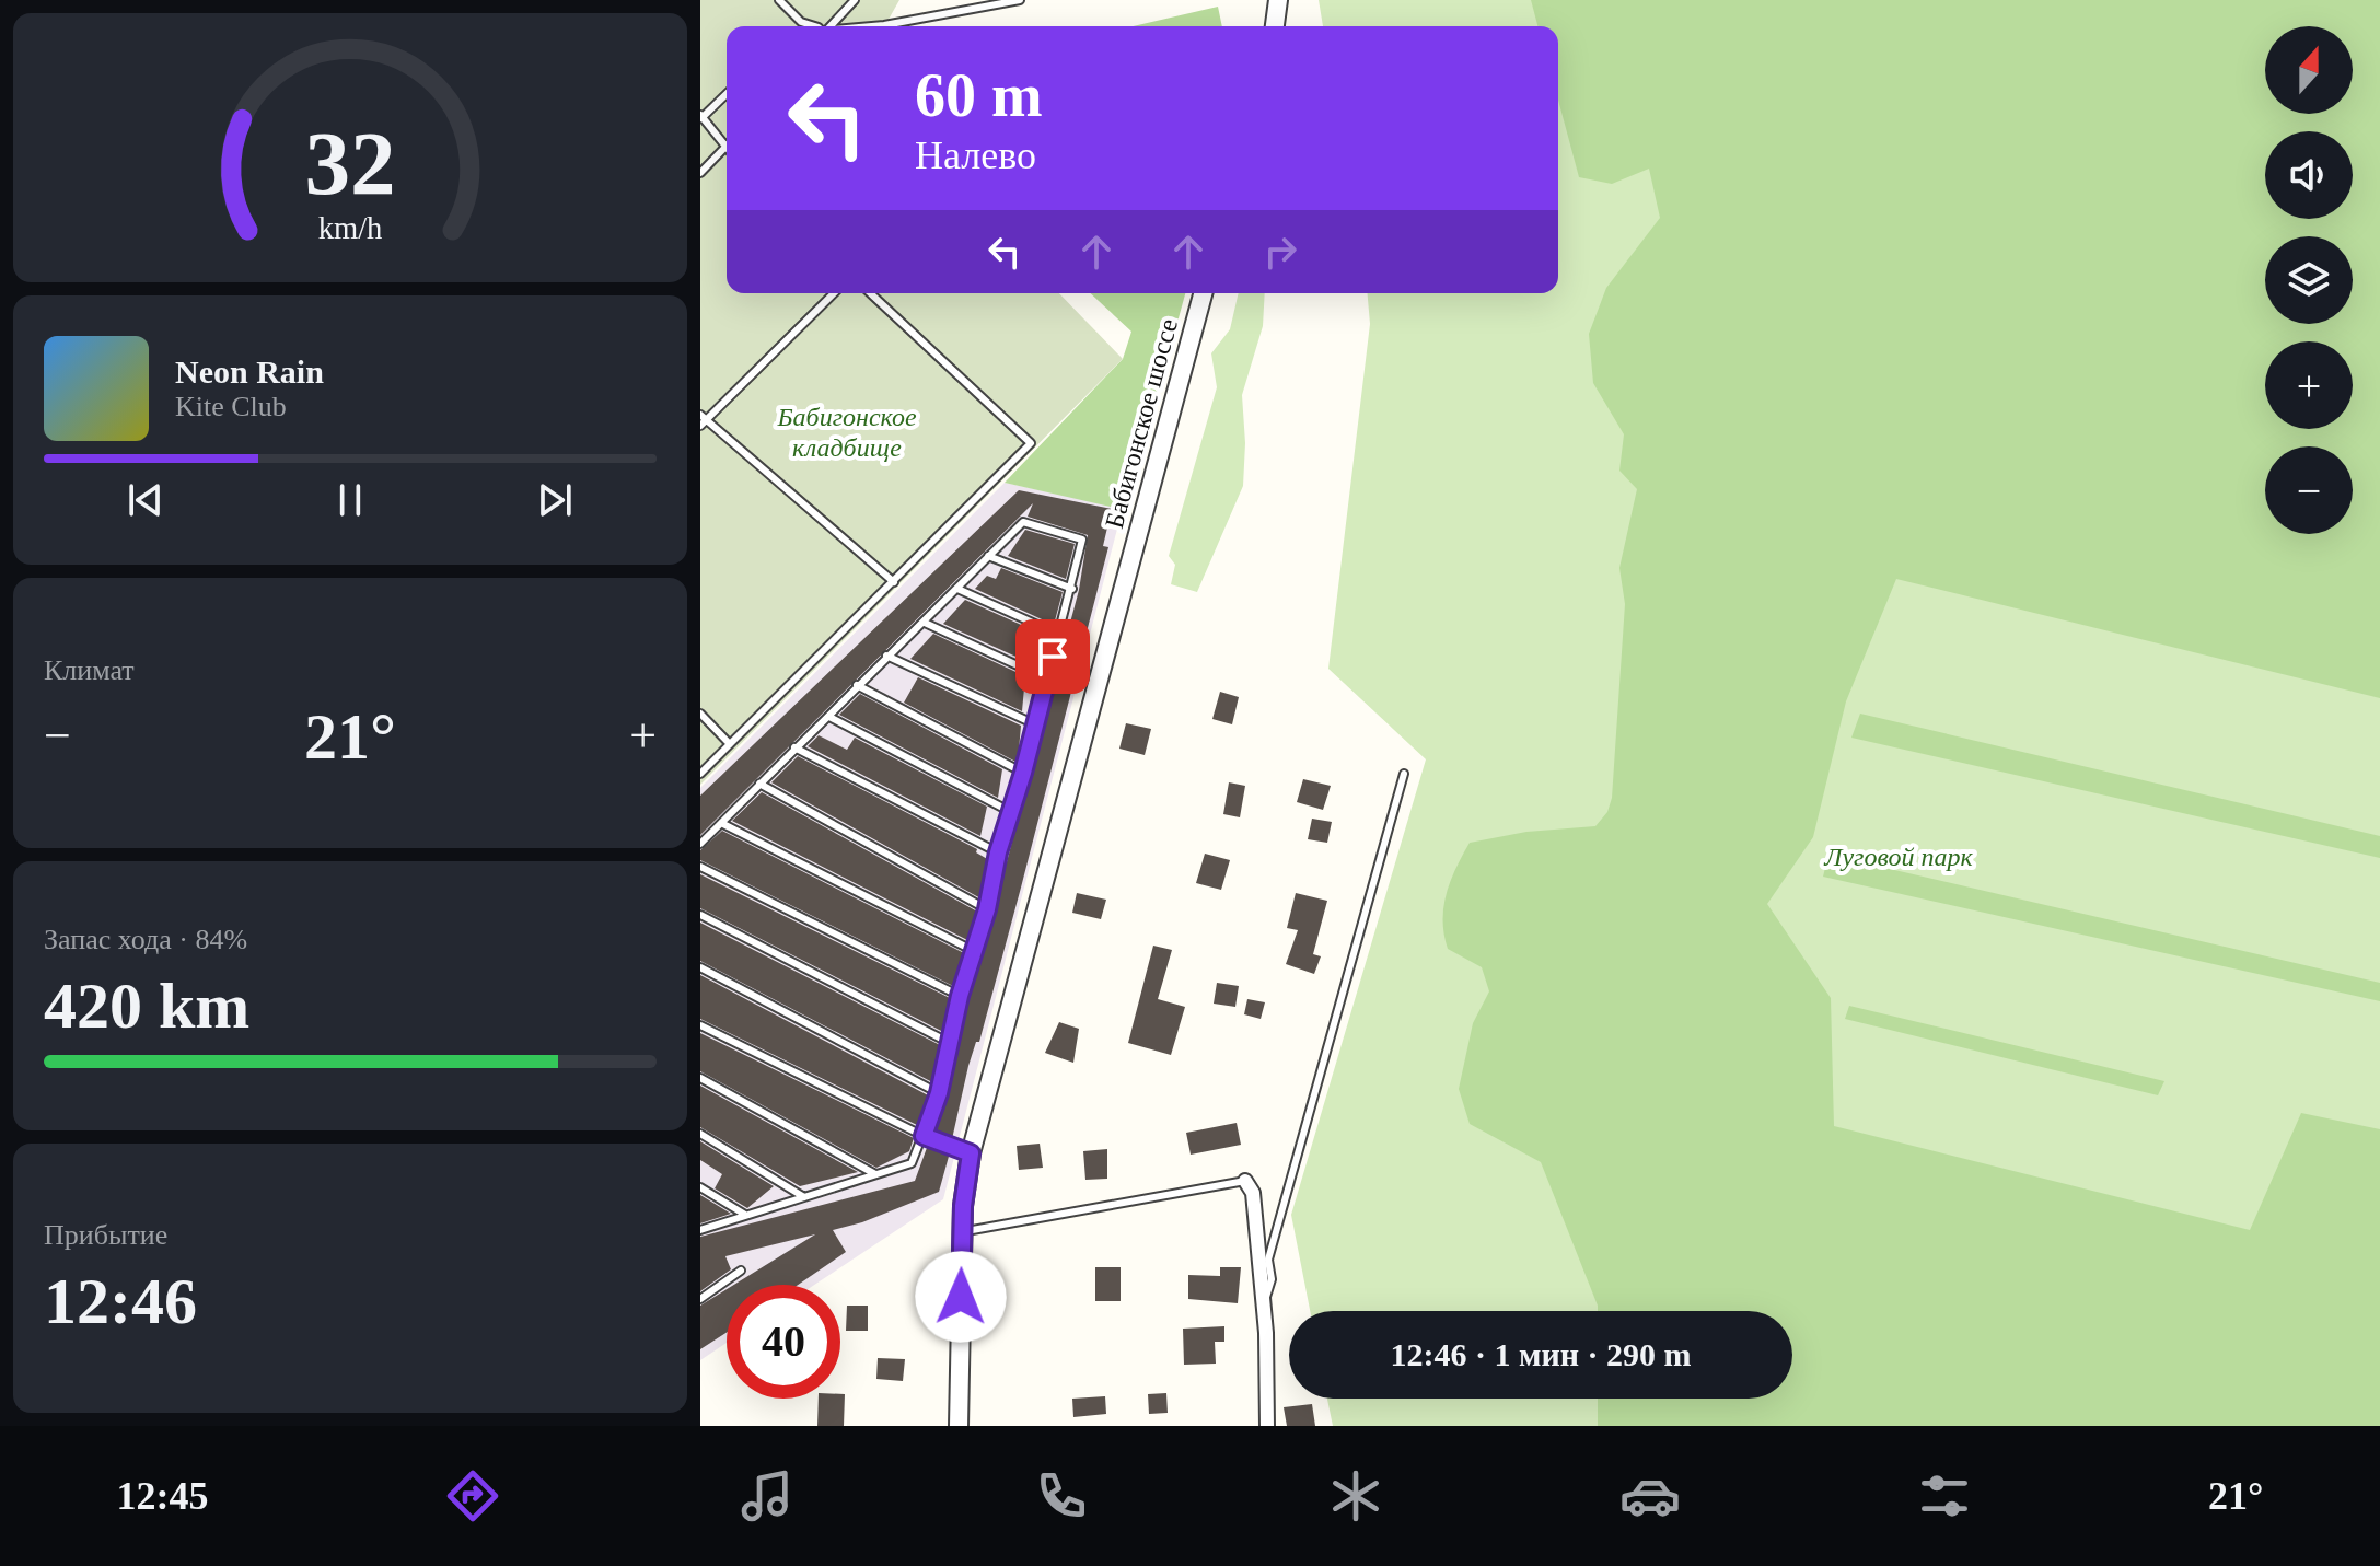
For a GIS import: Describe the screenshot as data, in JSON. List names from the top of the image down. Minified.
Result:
{"streets":{"street":["Бабигонское шоссе"]},"parks":["Бабигонское кладбище","Луговой парк"],"north":"top","page":{"map_buttons":["+","−"],"turn":["60 m","Налево"],"song":["Neon Rain","Kite Club"],"tile":["Климат",["Запас хода · 84%","420 km"],["Прибытие","12:46"]],"heat":["−","21°","+"],"limit":"40","trip":"12:46 · 1 мин · 290 m","tabs":["12:45","21°"],"gauge":["32","km/h"]}}
